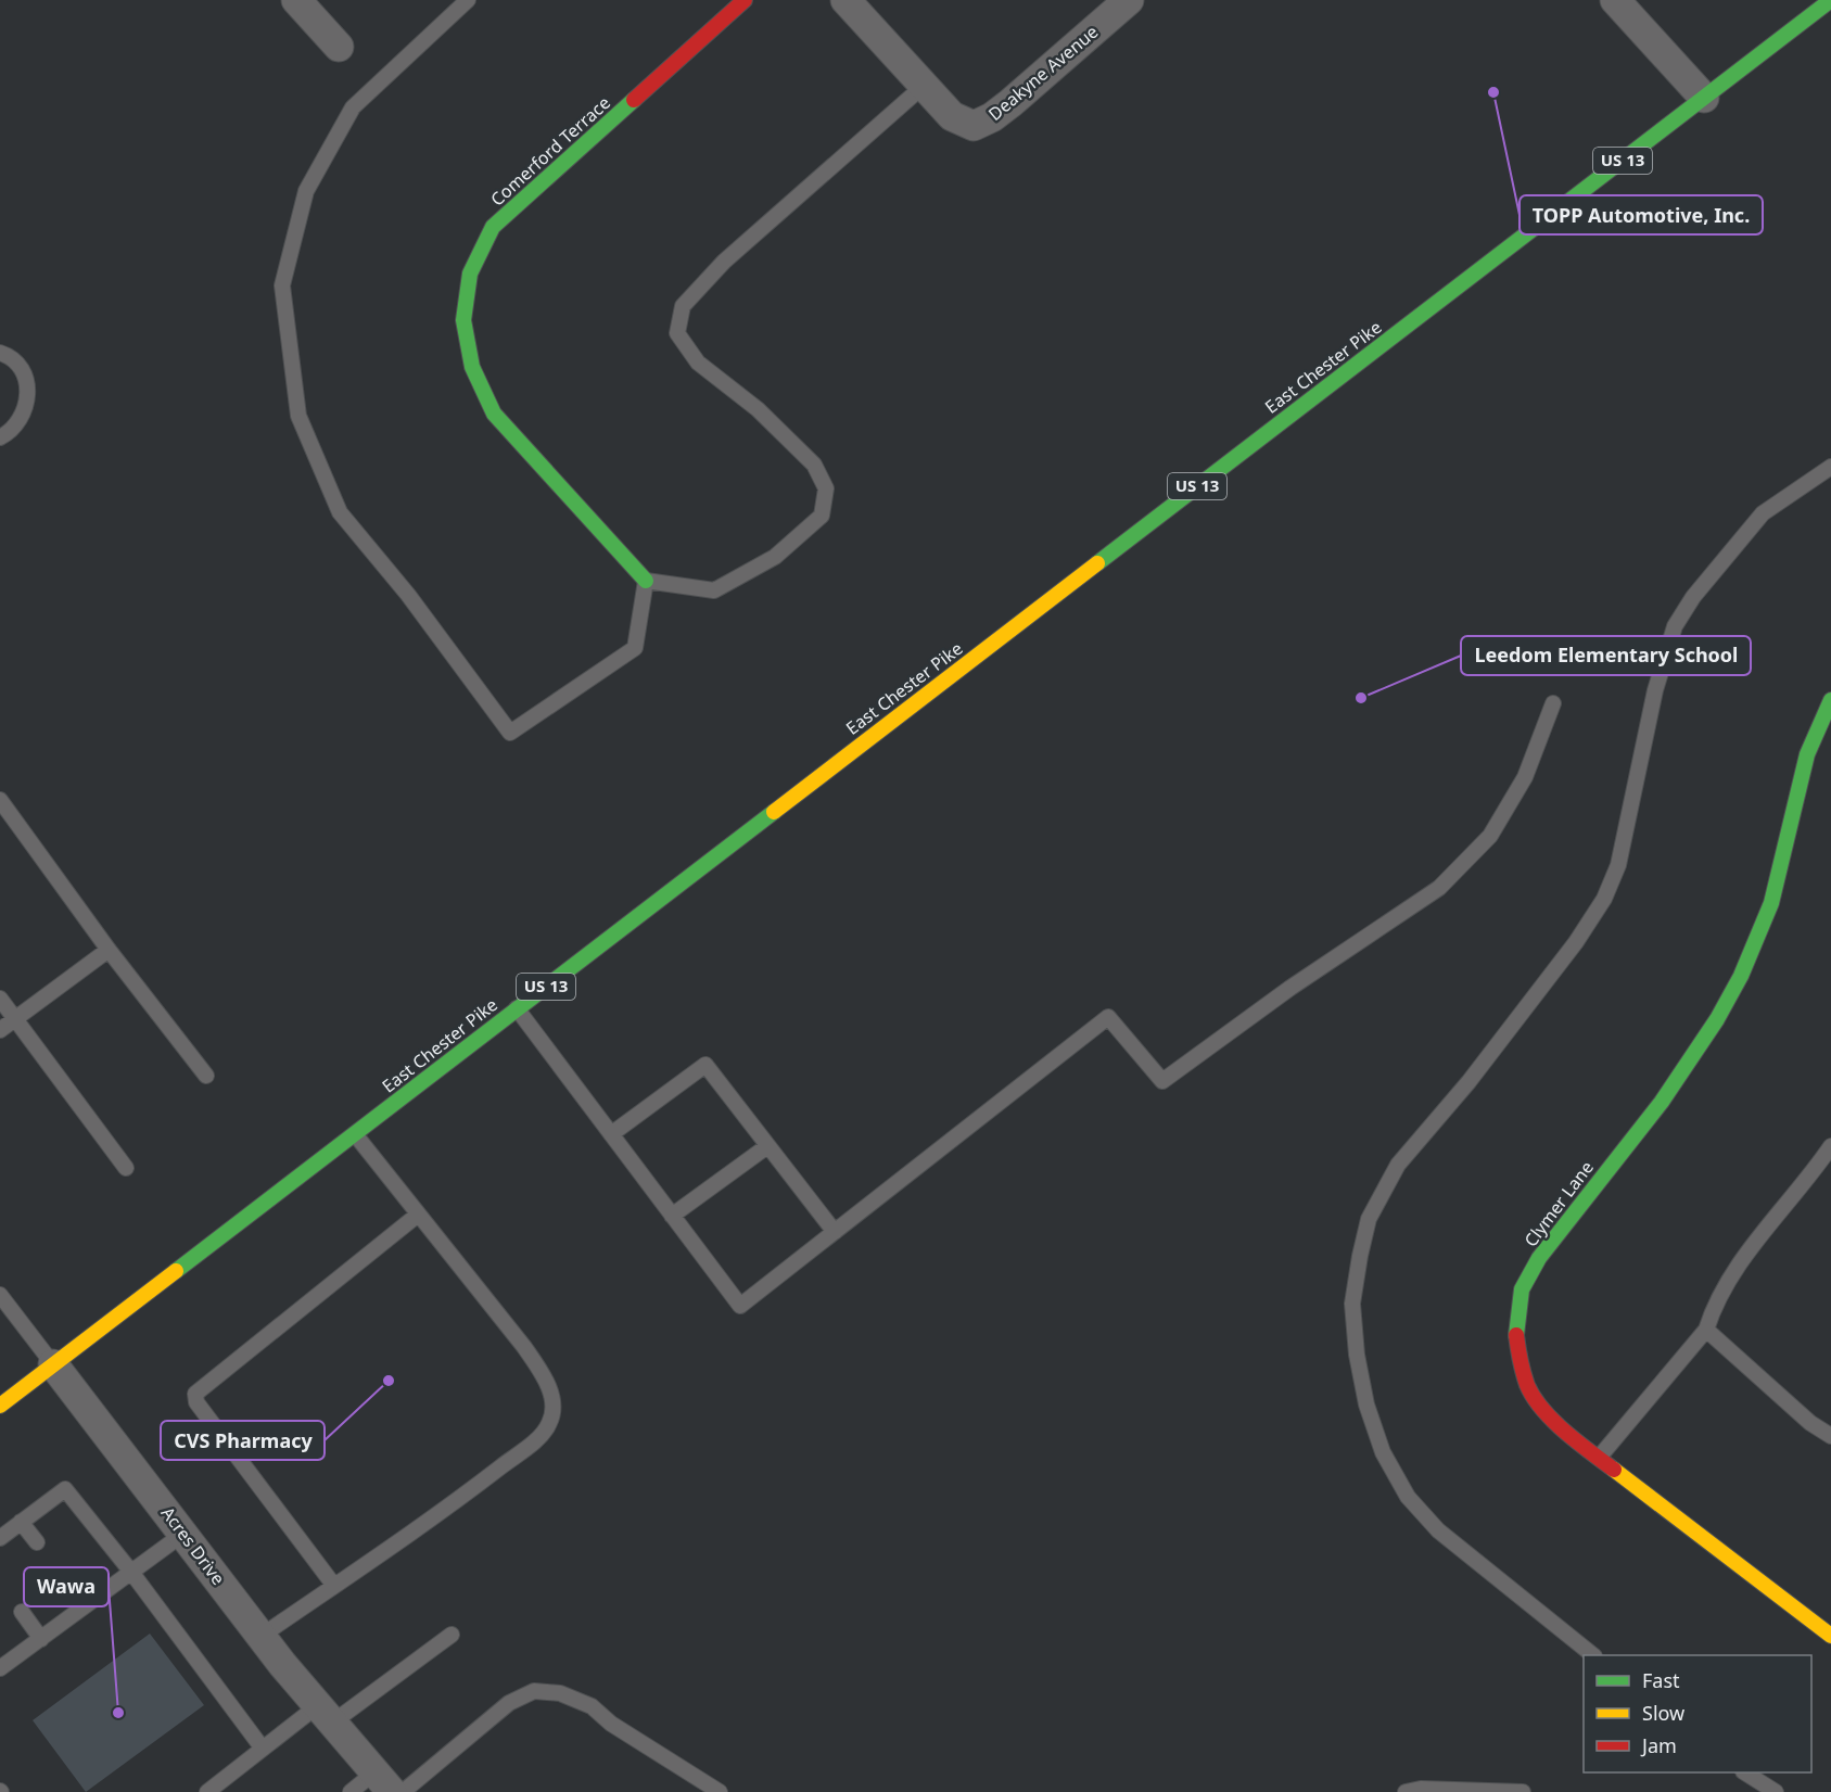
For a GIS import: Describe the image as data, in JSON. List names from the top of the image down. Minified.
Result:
{"streets":{"main road":["Comerford Terrace","US 13","East Chester Pike","Clymer Lane"],"street":["Deakyne Avenue","Acres Drive"]},"crossings":[["East Chester Pike","Acres Drive"]],"places":["TOPP Automotive, Inc.","Leedom Elementary School","CVS Pharmacy","Wawa"],"legend":["Fast","Slow","Jam"]}
